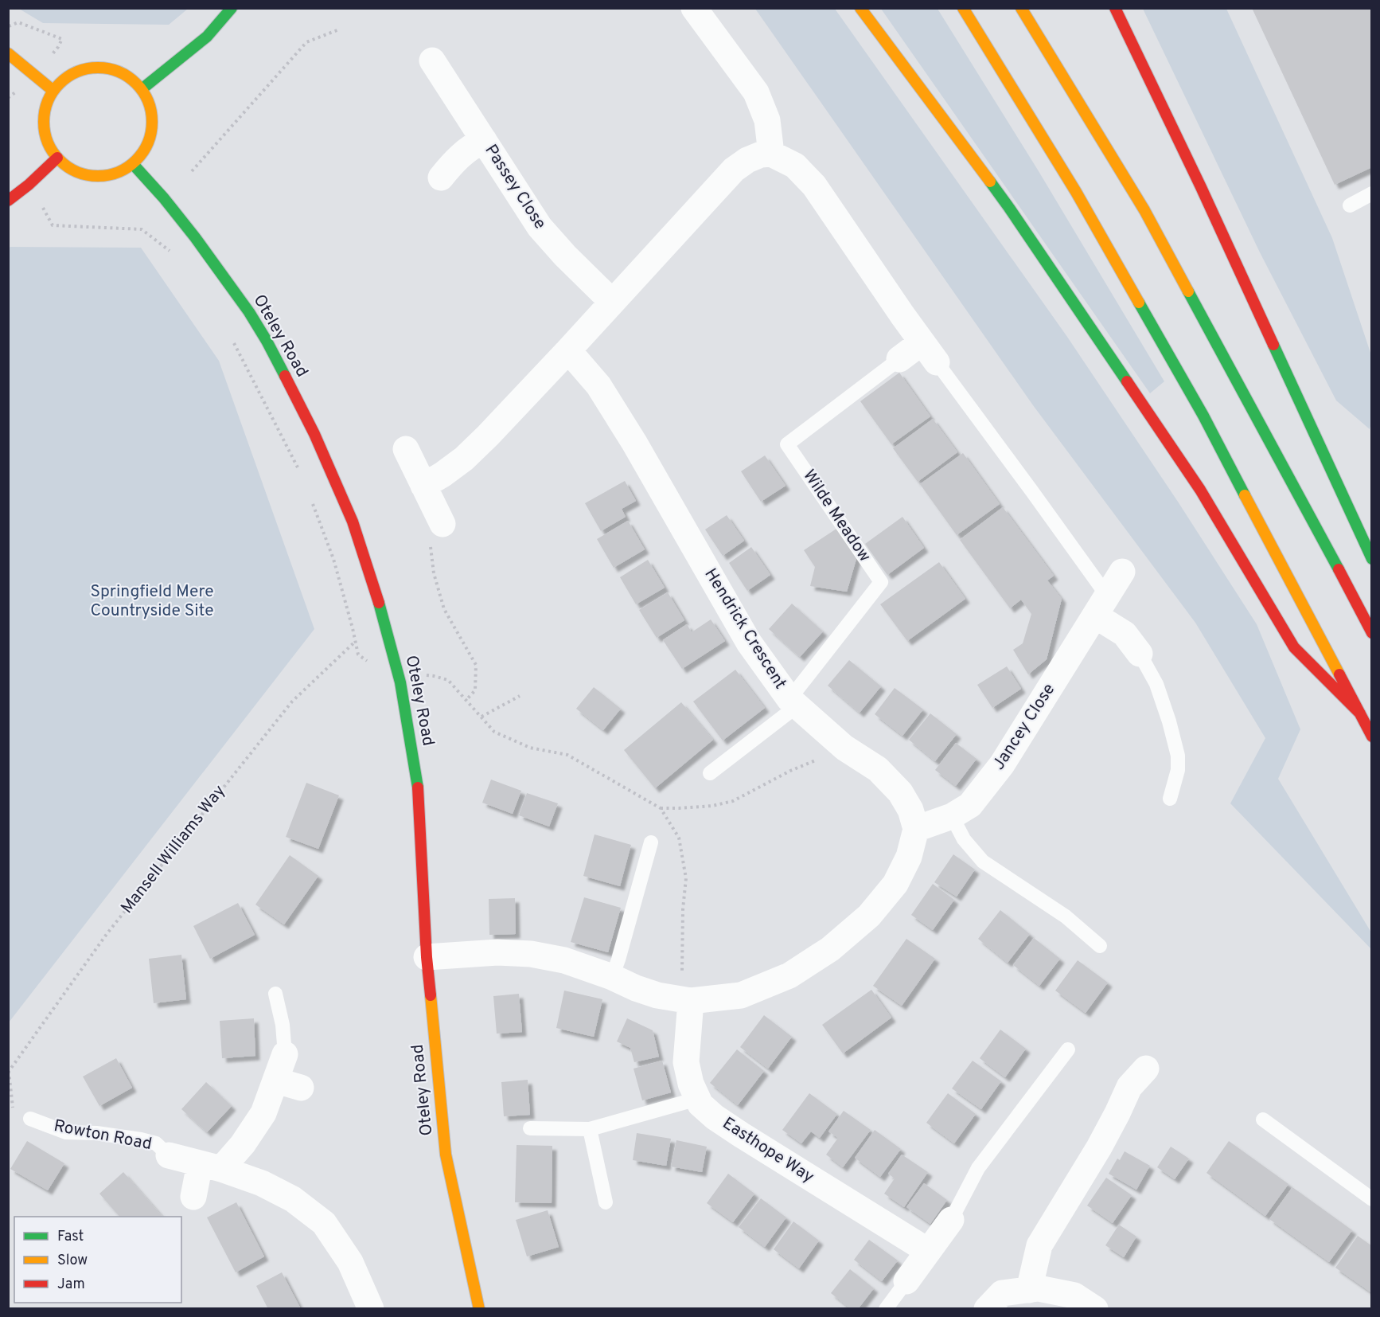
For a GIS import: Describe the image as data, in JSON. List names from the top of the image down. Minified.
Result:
{"streets":{"main road":["Oteley Road"],"street":["Passey Close","Hendrick Crescent","Jancey Close","Rowton Road","Easthope Way"],"lane":["Wilde Meadow"],"path":["Mansell Williams Way"]},"crossings":[["Wilde Meadow","Hendrick Crescent"],["Hendrick Crescent","Jancey Close"]],"parks":["Springfield Mere Countryside Site"],"legend":["Fast","Slow","Jam"]}
